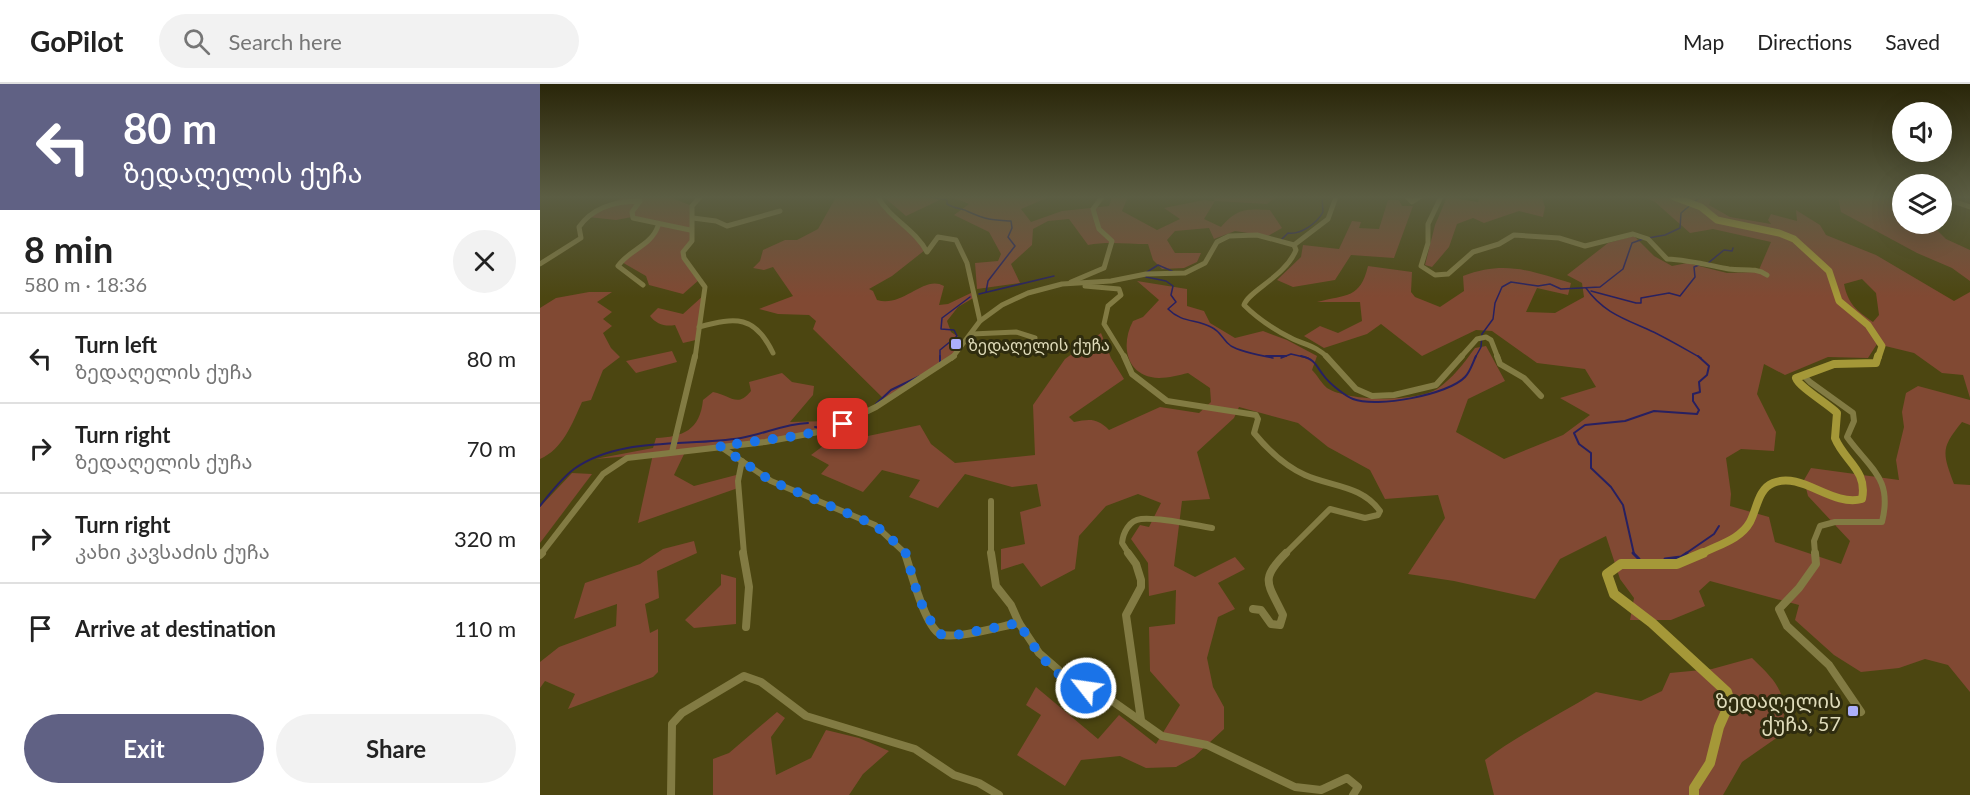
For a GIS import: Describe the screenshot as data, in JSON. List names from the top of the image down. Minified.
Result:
{"places":{"transit":["ზედაღელის ქუჩა","ზედაღელის ქუჩა, 57"]},"page":{"header":"GoPilot","search":"Search here","nav":["Map","Directions","Saved"],"turn":["80 m","ზედაღელის ქუჩა"],"heading":["8 min","580 m · 18:36"],"list":[{"name":"Turn left","note":"ზედაღელის ქუჩა","value":"80 m"},{"name":"Turn right","note":"ზედაღელის ქუჩა","value":"70 m"},{"name":"Turn right","note":"კახი კავსაძის ქუჩა","value":"320 m"},{"name":"Arrive at destination","value":"110 m"}],"buttons":["Exit","Share"]}}
